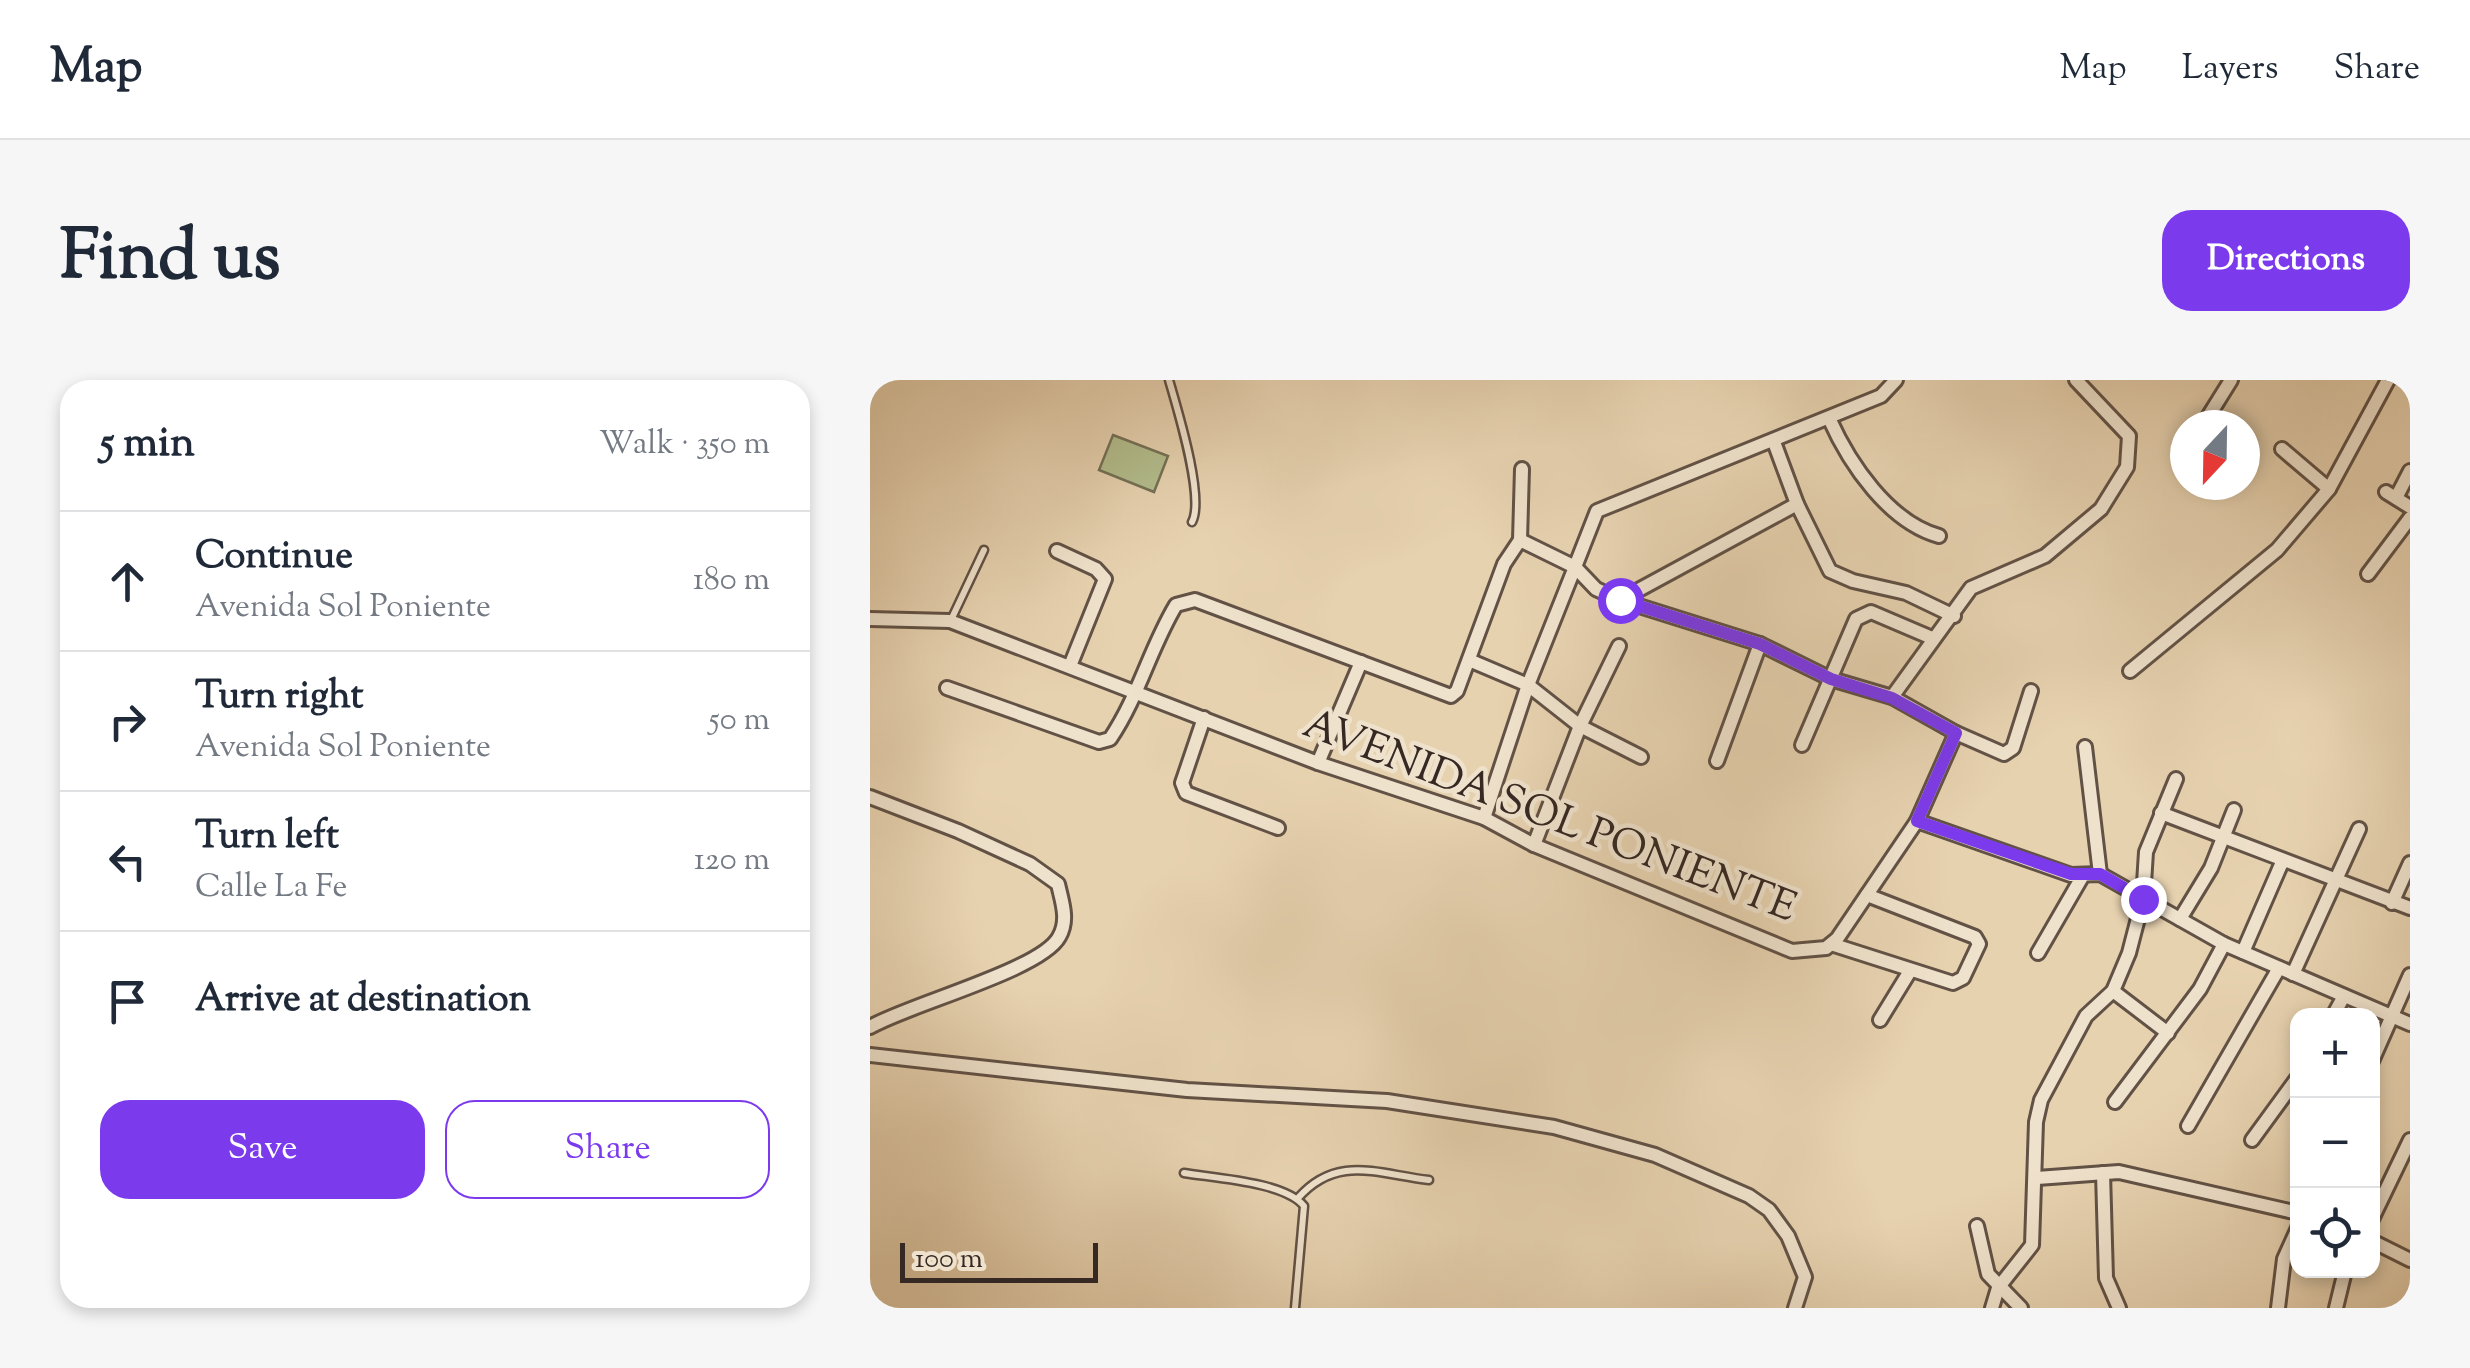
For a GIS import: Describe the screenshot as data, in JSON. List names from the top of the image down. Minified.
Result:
{"streets":{"street":["AVENIDA SOL PONIENTE"]},"scale_bar":"100 m","north":"bottom","page":{"header":"Map","nav":["Map","Layers","Share"],"title":"Find us","buttons":["Directions",["Save","Share"]],"heading":["5 min","Walk · 350 m"],"list":[["Continue","Avenida Sol Poniente","180 m"],["Turn right","Avenida Sol Poniente","50 m"],["Turn left","Calle La Fe","120 m"],"Arrive at destination"],"map_buttons":["+","−"],"scale":"100 m"}}
